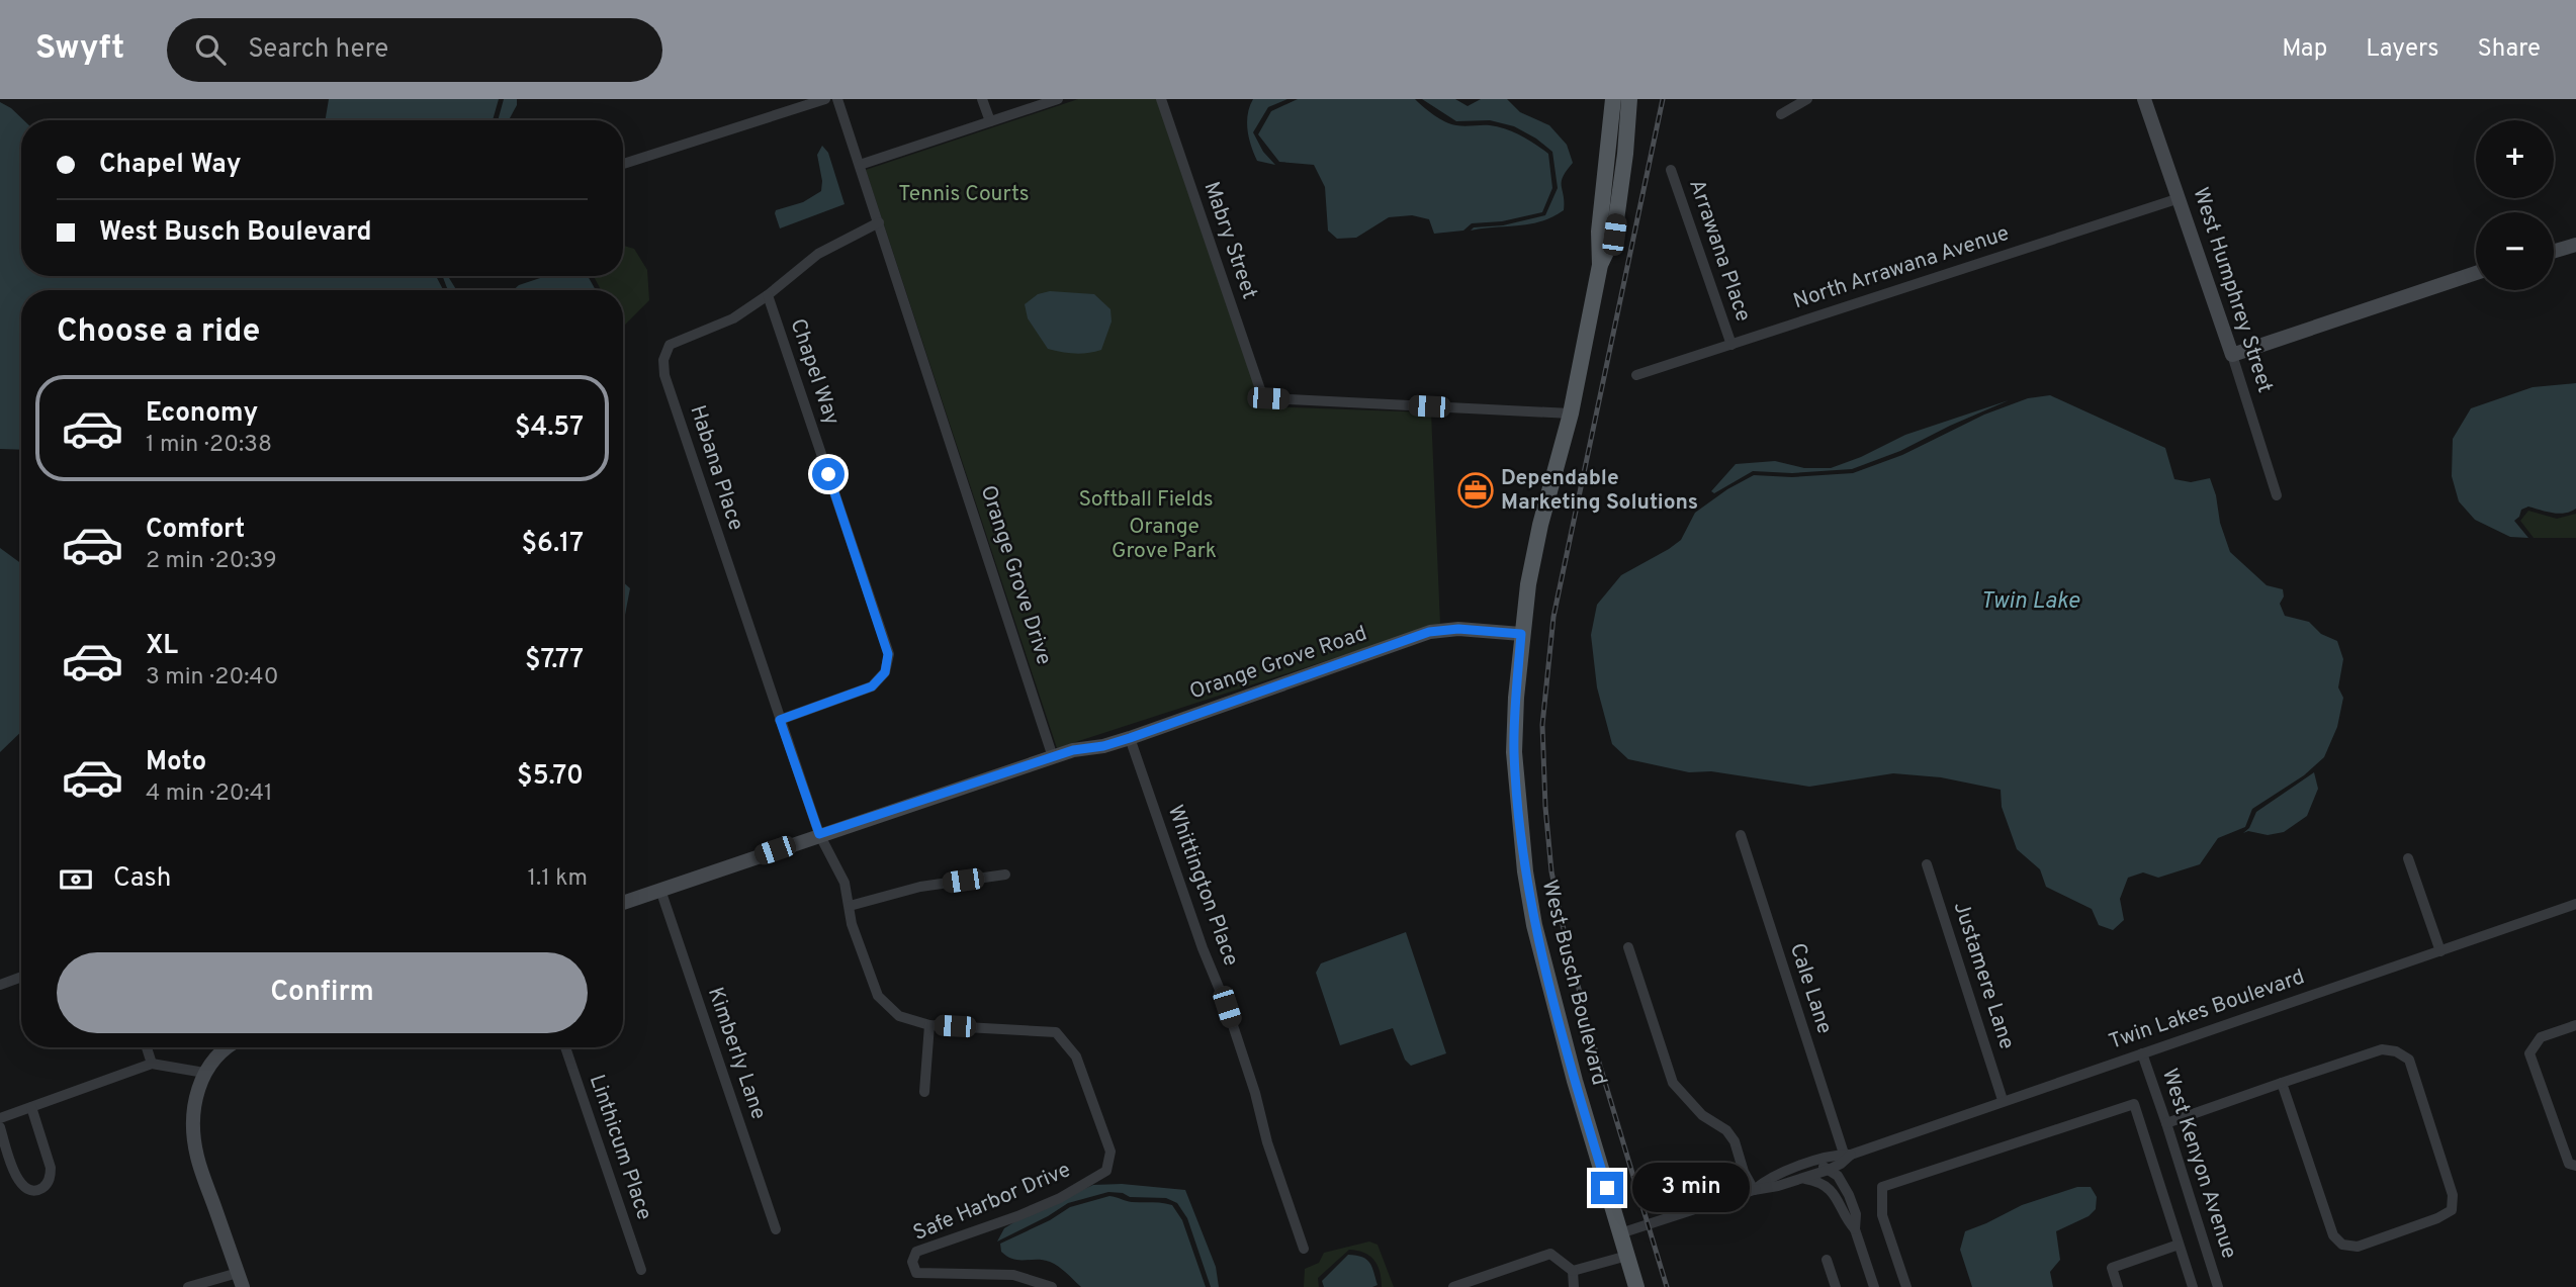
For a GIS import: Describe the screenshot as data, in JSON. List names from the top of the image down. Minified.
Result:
{"streets":{"main road":["West Busch Boulevard"],"street":["Mabry Street","Arrawana Place","North Arrawana Avenue","West Humphrey Street","Chapel Way","Habana Place","Orange Grove Drive","Orange Grove Road","Whittington Place","Justamere Lane","Cale Lane","Twin Lakes Boulevard","Kimberly Lane","Linthicum Place","West Kenyon Avenue","Safe Harbor Drive"]},"crossings":[["Mabry Street","West Busch Boulevard"],["Arrawana Place","North Arrawana Avenue"],["North Arrawana Avenue","West Humphrey Street"],["Chapel Way","Habana Place"],["Habana Place","Orange Grove Drive"],["Habana Place","Safe Harbor Drive"],["Orange Grove Drive","Orange Grove Road"],["Orange Grove Road","Whittington Place"],["Orange Grove Road","West Busch Boulevard"],["Justamere Lane","Twin Lakes Boulevard"],["West Busch Boulevard","Twin Lakes Boulevard"],["Cale Lane","Twin Lakes Boulevard"],["Twin Lakes Boulevard","West Kenyon Avenue"]],"water":["Twin Lake"],"parks":["Tennis Courts","Softball Fields","Orange Grove Park"],"places":{"office":["Dependable Marketing Solutions"]},"page":{"header":"Swyft","search":"Search here","nav":["Map","Layers","Share"],"map_buttons":["+","−"],"banner":["Chapel Way","West Busch Boulevard"],"heading":"Choose a ride","list":[{"name":"Economy","note":"1 min · 20:38","value":"$4.57"},{"name":"Comfort","note":"2 min · 20:39","value":"$6.17"},{"name":"XL","note":"3 min · 20:40","value":"$7.77"},{"name":"Moto","note":"4 min · 20:41","value":"$5.70"}],"pay":["Cash","1.1 km"],"buttons":"Confirm","bubble":"3 min"}}
